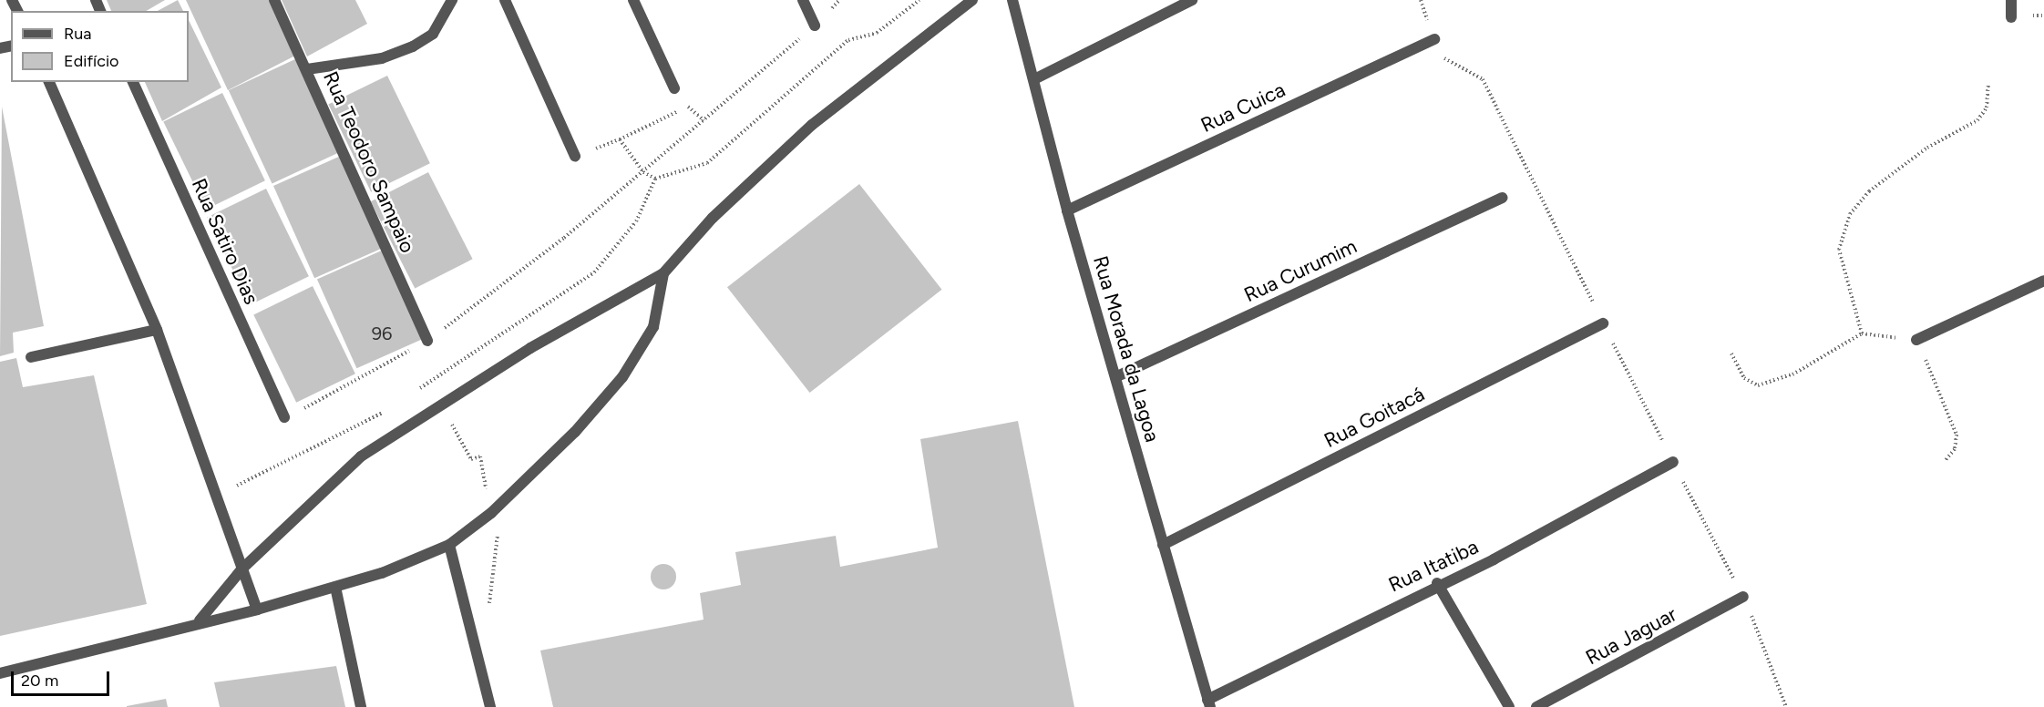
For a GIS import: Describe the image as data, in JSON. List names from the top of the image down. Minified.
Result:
{"streets":{"street":["Rua Cuica","Rua Teodoro Sampaio","Rua Satiro Dias","Rua Curumim","Rua Morada da Lagoa","Rua Goitacá","Rua Itatiba","Rua Jaguar"]},"crossings":[["Rua Cuica","Rua Morada da Lagoa"],["Rua Curumim","Rua Morada da Lagoa"],["Rua Morada da Lagoa","Rua Goitacá"],["Rua Morada da Lagoa","Rua Itatiba"]],"house_numbers":["96"],"legend":["Rua","Edifício"],"scale_bar":"20 m"}
